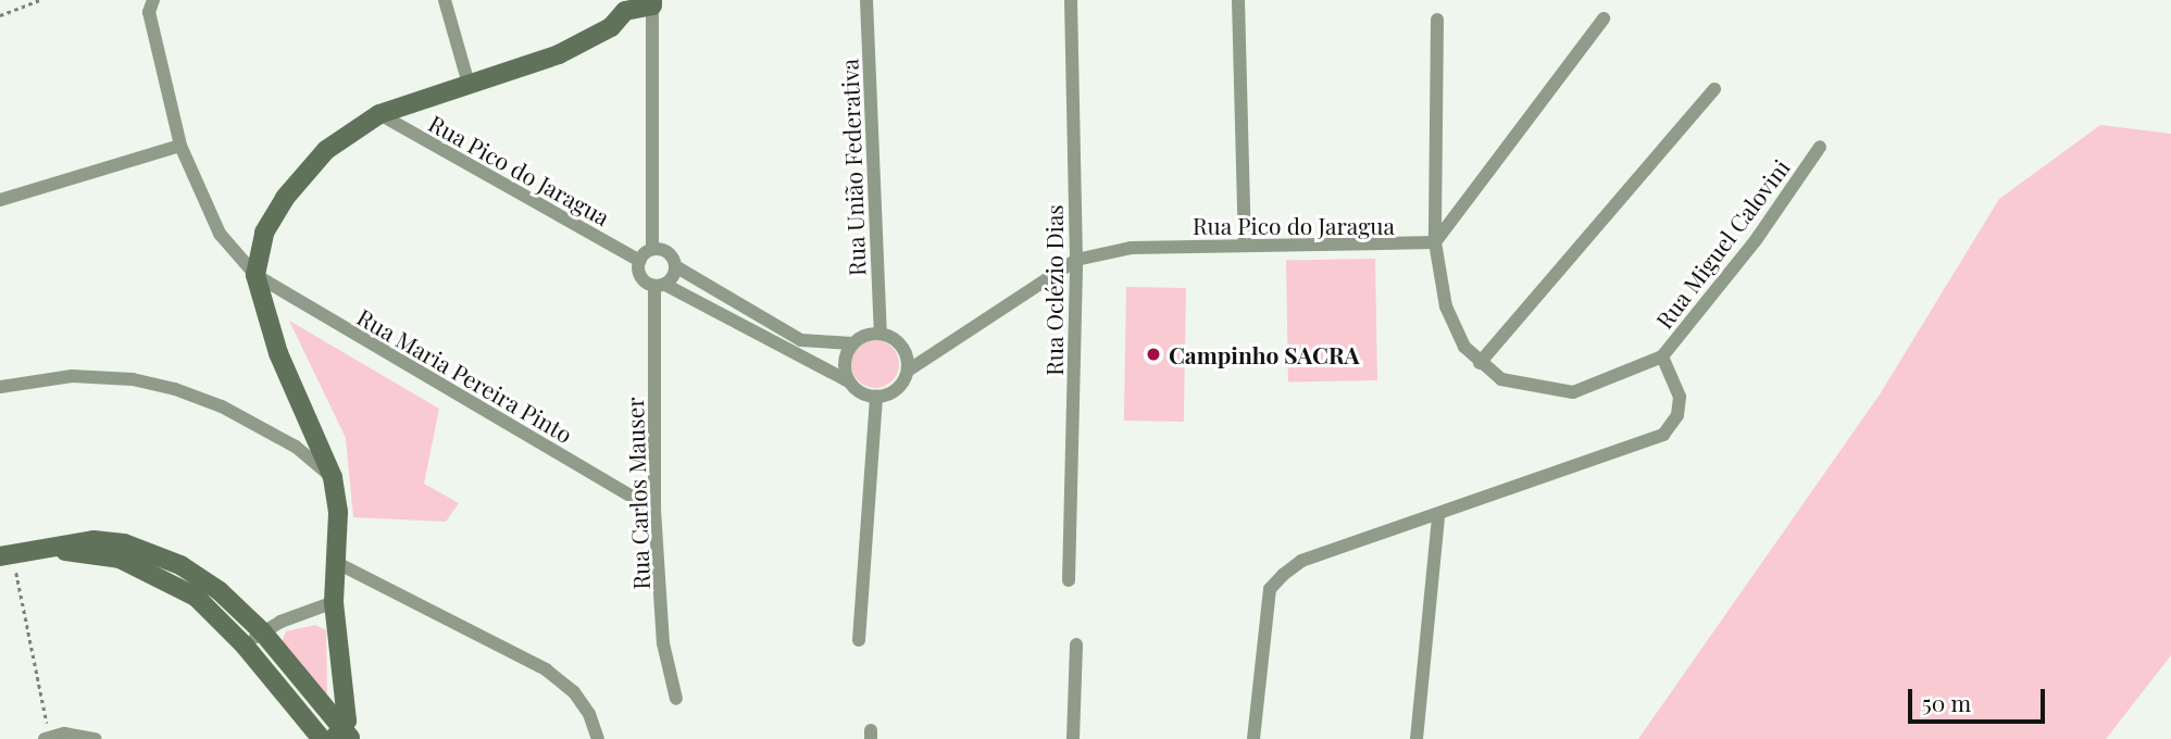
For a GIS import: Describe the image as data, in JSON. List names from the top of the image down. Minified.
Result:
{"streets":{"street":["Rua União Federativa","Rua Pico do Jaragua","Rua Miguel Calovini","Rua Oclézio Dias","Rua Maria Pereira Pinto","Rua Carlos Mauser"]},"crossings":[["Rua União Federativa","Rua Pico do Jaragua"],["Rua Pico do Jaragua","Rua Miguel Calovini"],["Rua Pico do Jaragua","Rua Oclézio Dias"],["Rua Pico do Jaragua","Rua Carlos Mauser"],["Rua Maria Pereira Pinto","Rua Carlos Mauser"]],"places":["Campinho SACRA"],"scale_bar":"50 m"}
